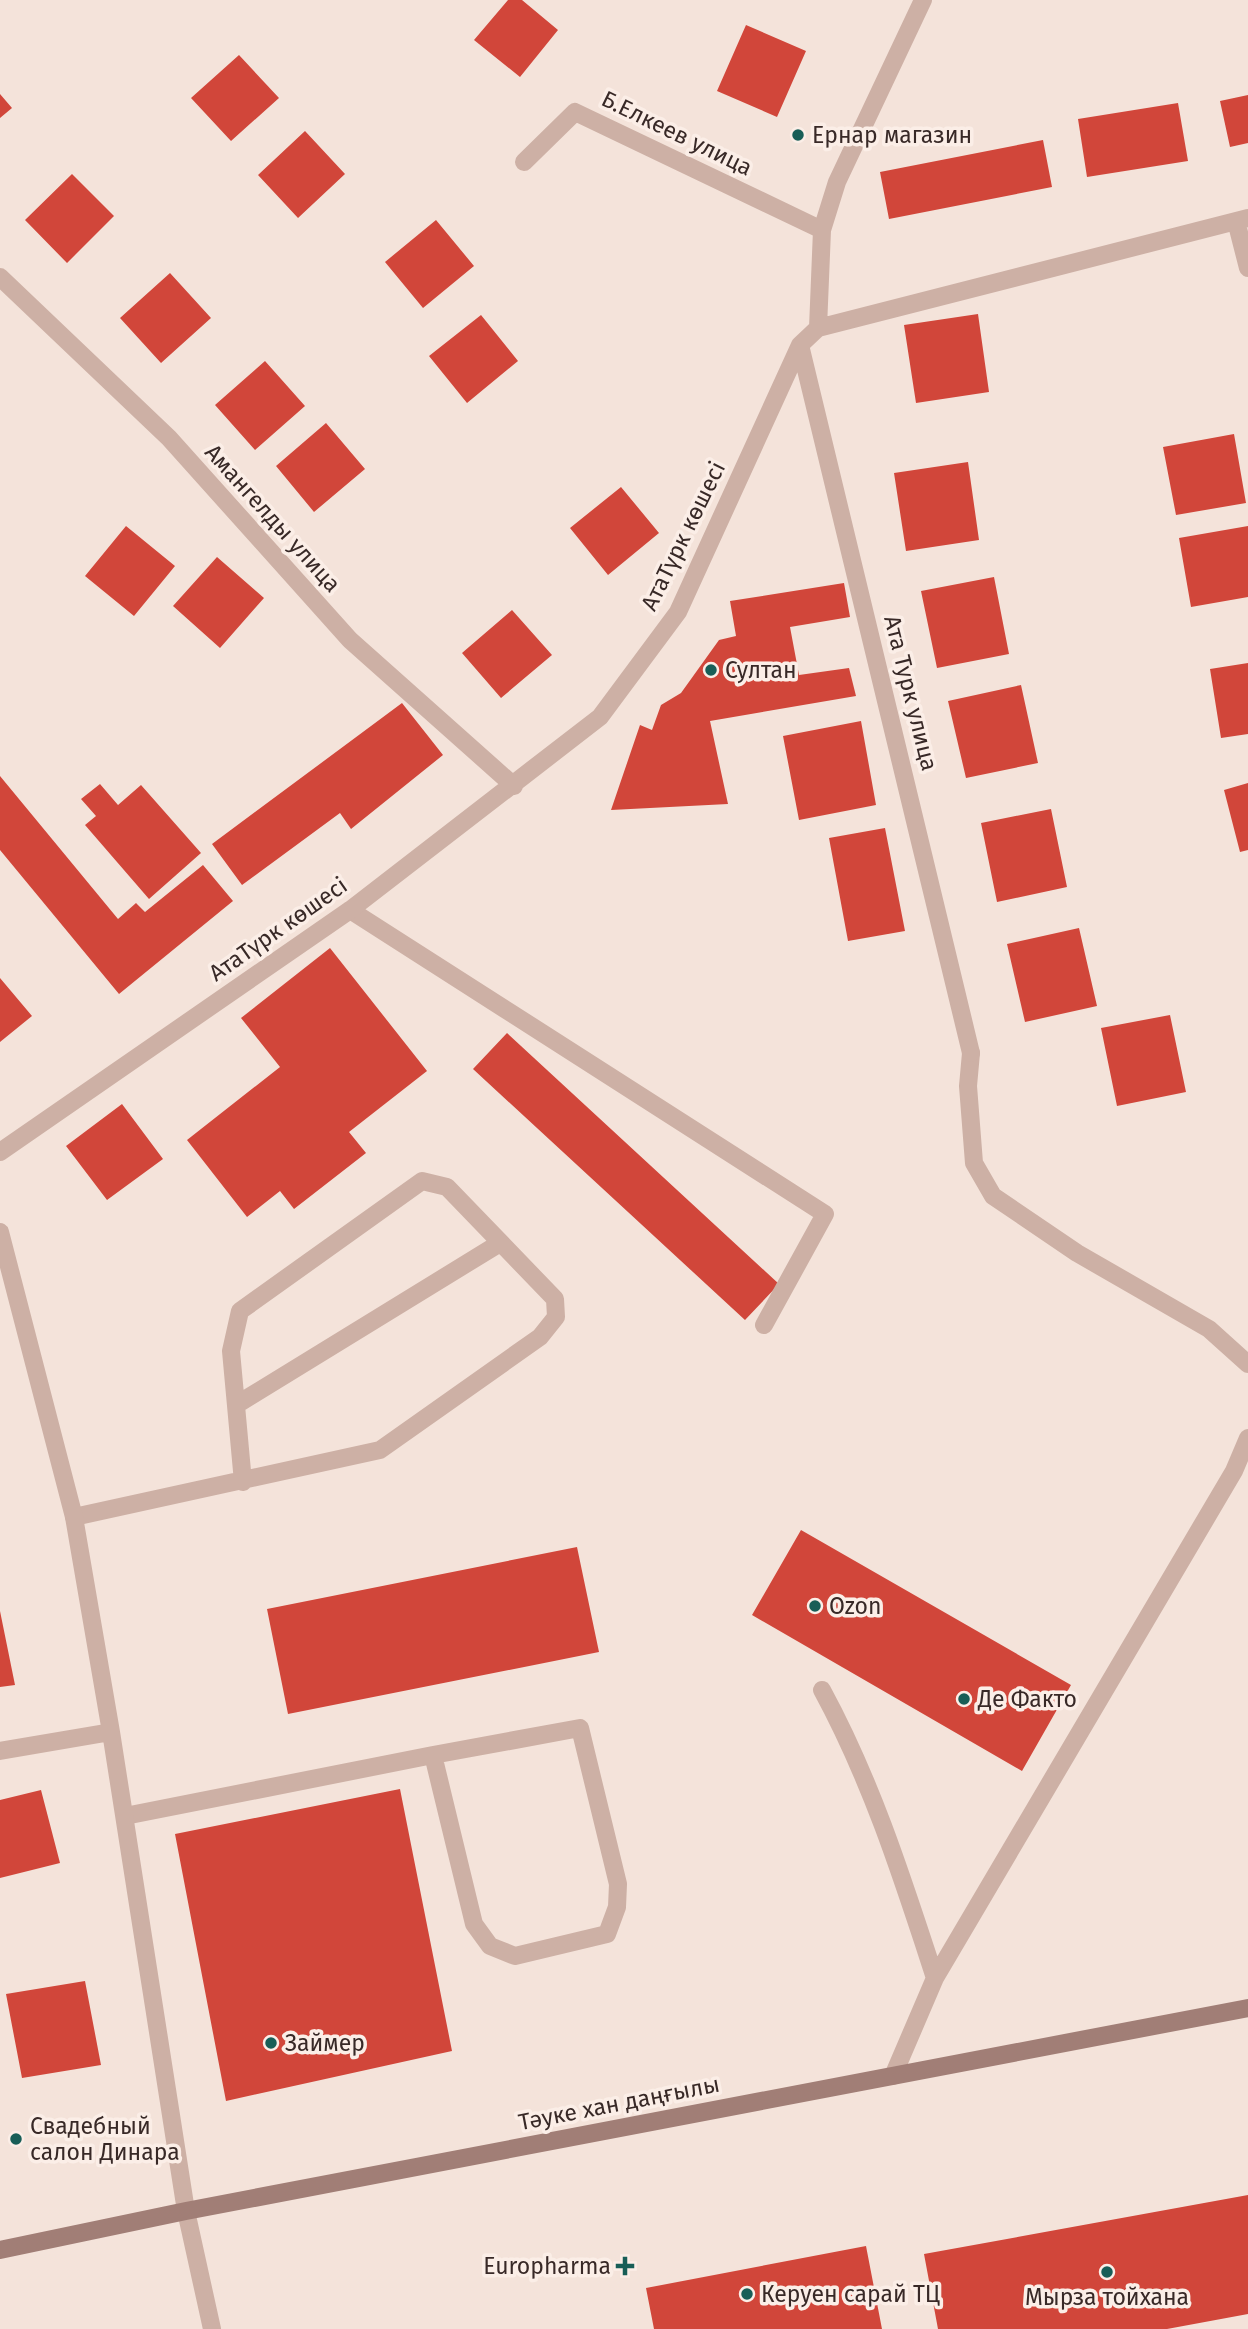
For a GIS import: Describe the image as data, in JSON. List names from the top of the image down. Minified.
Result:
{"streets":{"street":["Б.Елкеев улица","Амангелды улица","АтаТүрк көшесі","Ата Турк улица","Тәуке хан даңғылы"]},"crossings":[["Амангелды улица","АтаТүрк көшесі"],["АтаТүрк көшесі","Ата Турк улица"]],"places":{"other":["Ернар магазин","Султан","Ozon","Де Факто","Займер","Свадебный салон Динара","Мырза тойхана","Керуен сарай ТЦ"],"health":["Europharma"]}}
